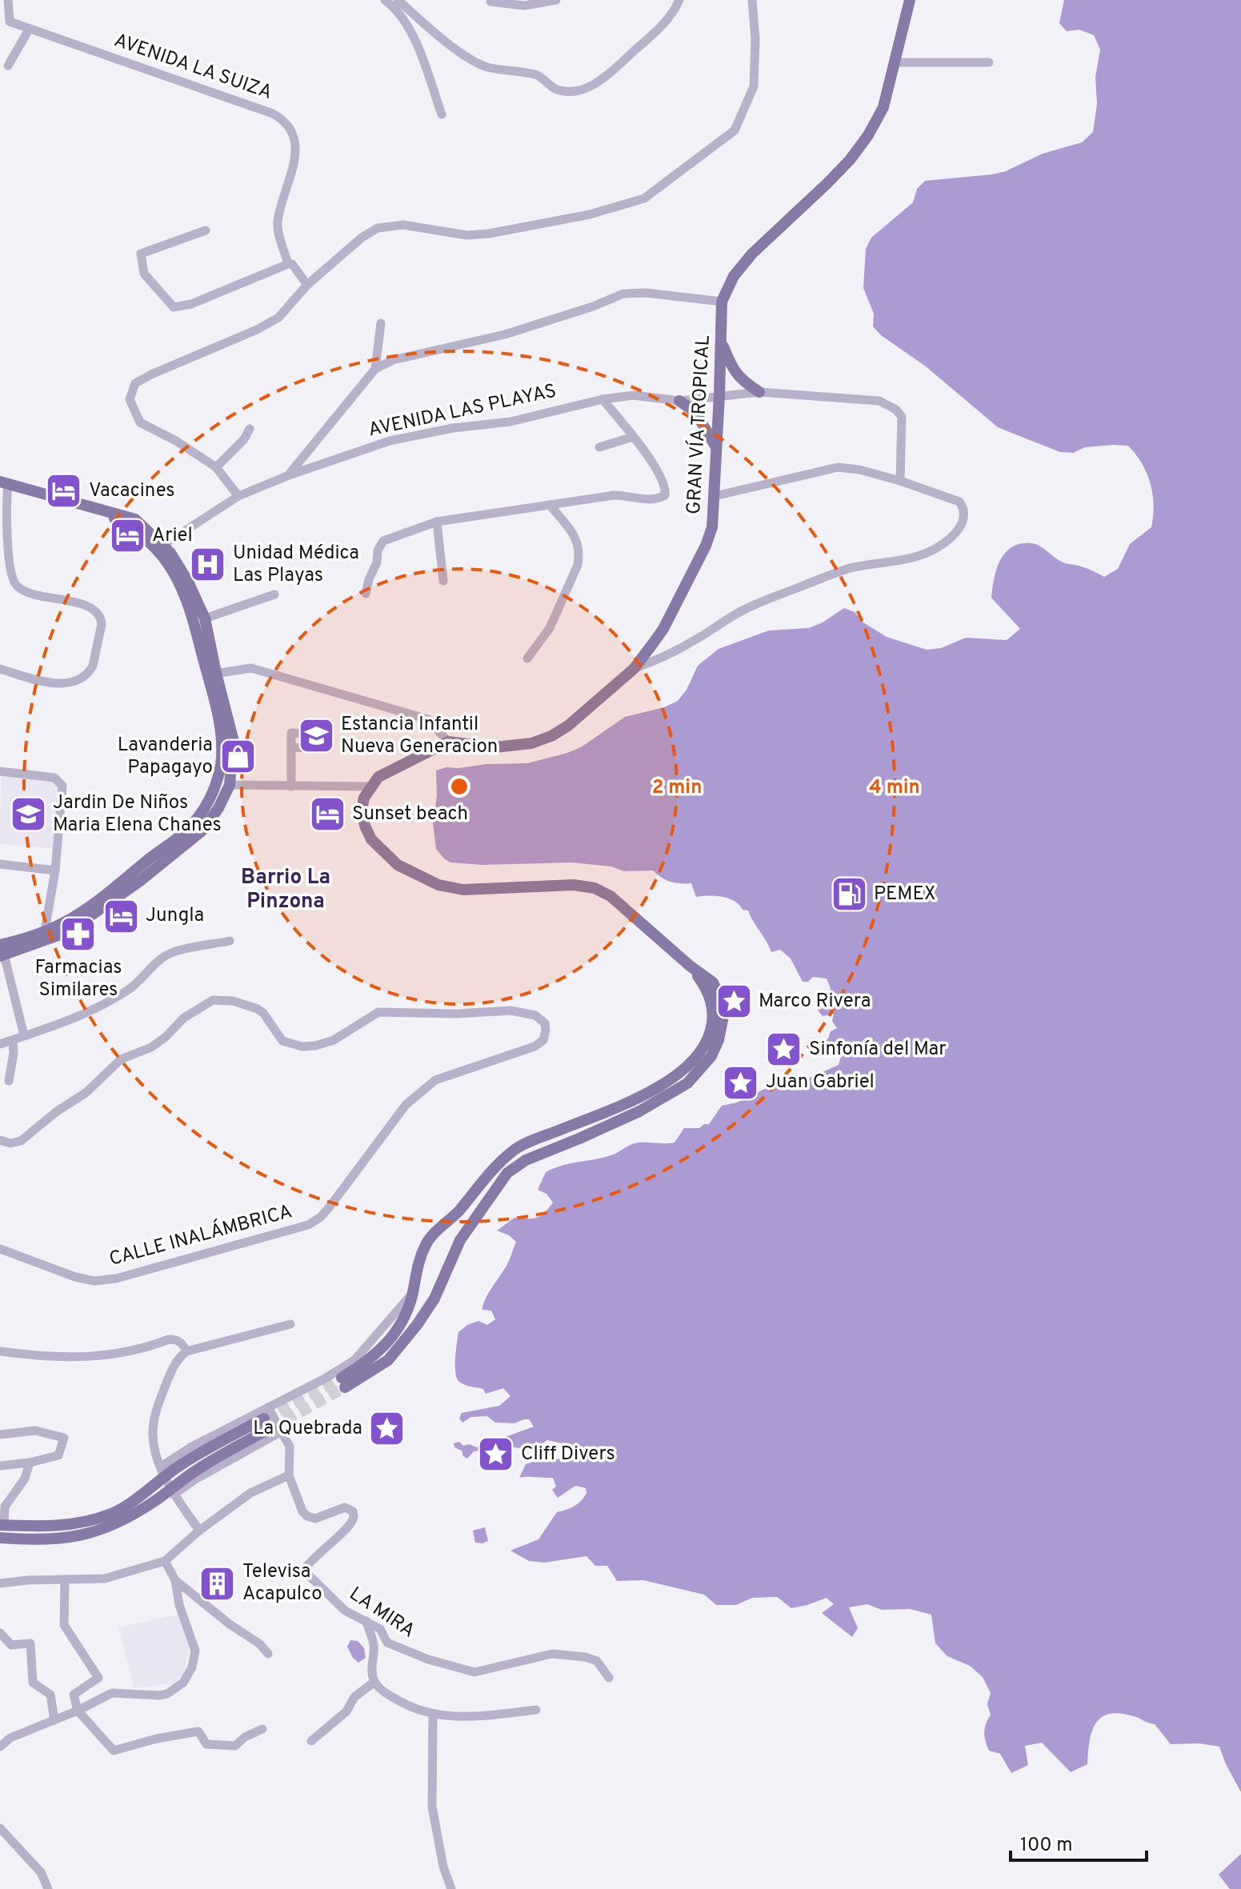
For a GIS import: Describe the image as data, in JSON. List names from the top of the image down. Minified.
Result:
{"streets":{"main road":["GRAN VÍA TROPICAL"],"street":["AVENIDA LA SUIZA","AVENIDA LAS PLAYAS","CALLE INALÁMBRICA","LA MIRA"]},"crossings":[["AVENIDA LAS PLAYAS","GRAN VÍA TROPICAL"]],"districts":["Barrio La Pinzona"],"places":{"hotel":["Vacacines","Ariel","Sunset beach","Jungla"],"hospital":["Unidad Médica Las Playas"],"school or university":["Estancia Infantil Nueva Generacion","Jardin De Niños Maria Elena Chanes"],"shop":["Lavanderia Papagayo"],"fuel station":["PEMEX"],"pharmacy":["Farmacias Similares"],"place":["Marco Rivera","Sinfonía del Mar","Juan Gabriel","La Quebrada","Cliff Divers"],"building":["Televisa Acapulco"]},"scale_bar":"100 m","rings":["2 min","4 min"]}
